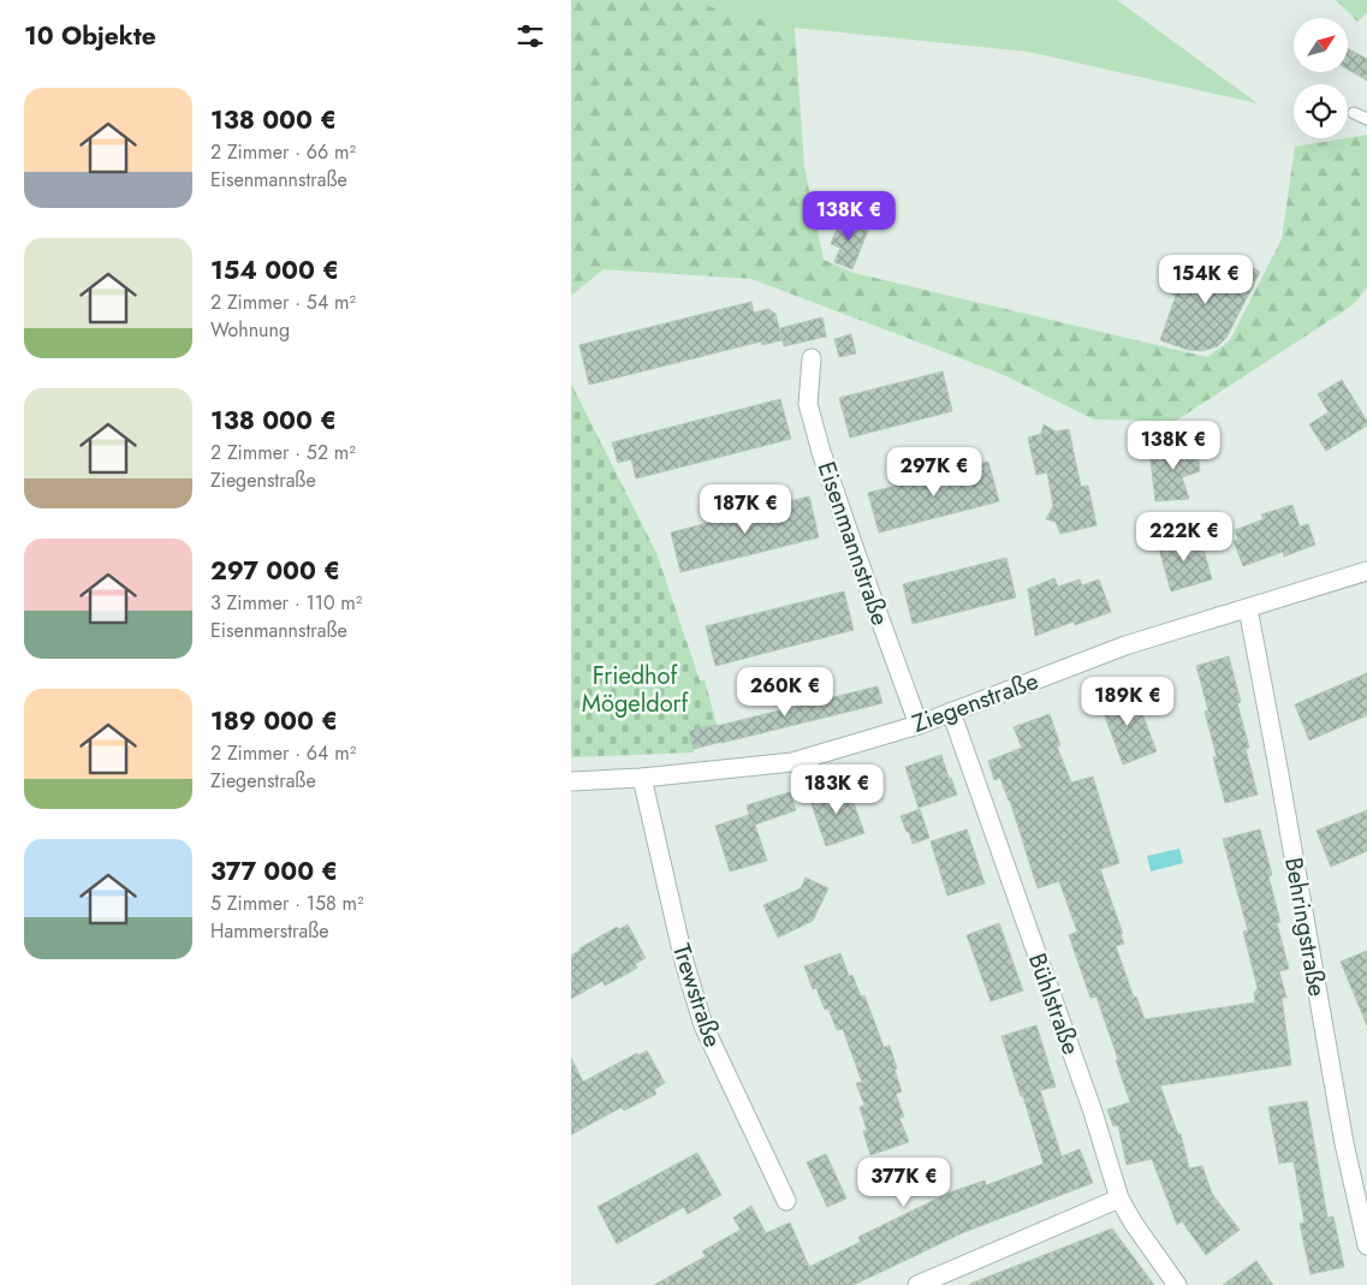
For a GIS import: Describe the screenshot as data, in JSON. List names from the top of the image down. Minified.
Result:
{"streets":{"street":["Eisenmannstraße","Ziegenstraße","Behringstraße","Trewstraße","Bühlstraße"]},"crossings":[["Eisenmannstraße","Ziegenstraße"],["Ziegenstraße","Behringstraße"],["Ziegenstraße","Trewstraße"],["Ziegenstraße","Bühlstraße"]],"parks":["Friedhof Mögeldorf"],"north":"top right","page":{"heading":"10 Objekte","list":[{"name":"138 000 €","note":"2 Zimmer · 66 m² · Eisenmannstraße"},{"name":"154 000 €","note":"2 Zimmer · 54 m² · Wohnung"},{"name":"138 000 €","note":"2 Zimmer · 52 m² · Ziegenstraße"},{"name":"297 000 €","note":"3 Zimmer · 110 m² · Eisenmannstraße"},{"name":"189 000 €","note":"2 Zimmer · 64 m² · Ziegenstraße"},{"name":"377 000 €","note":"5 Zimmer · 158 m² · Hammerstraße"}],"price":["138K €","154K €","138K €","297K €","187K €","222K €","260K €","189K €","183K €","377K €"]}}
